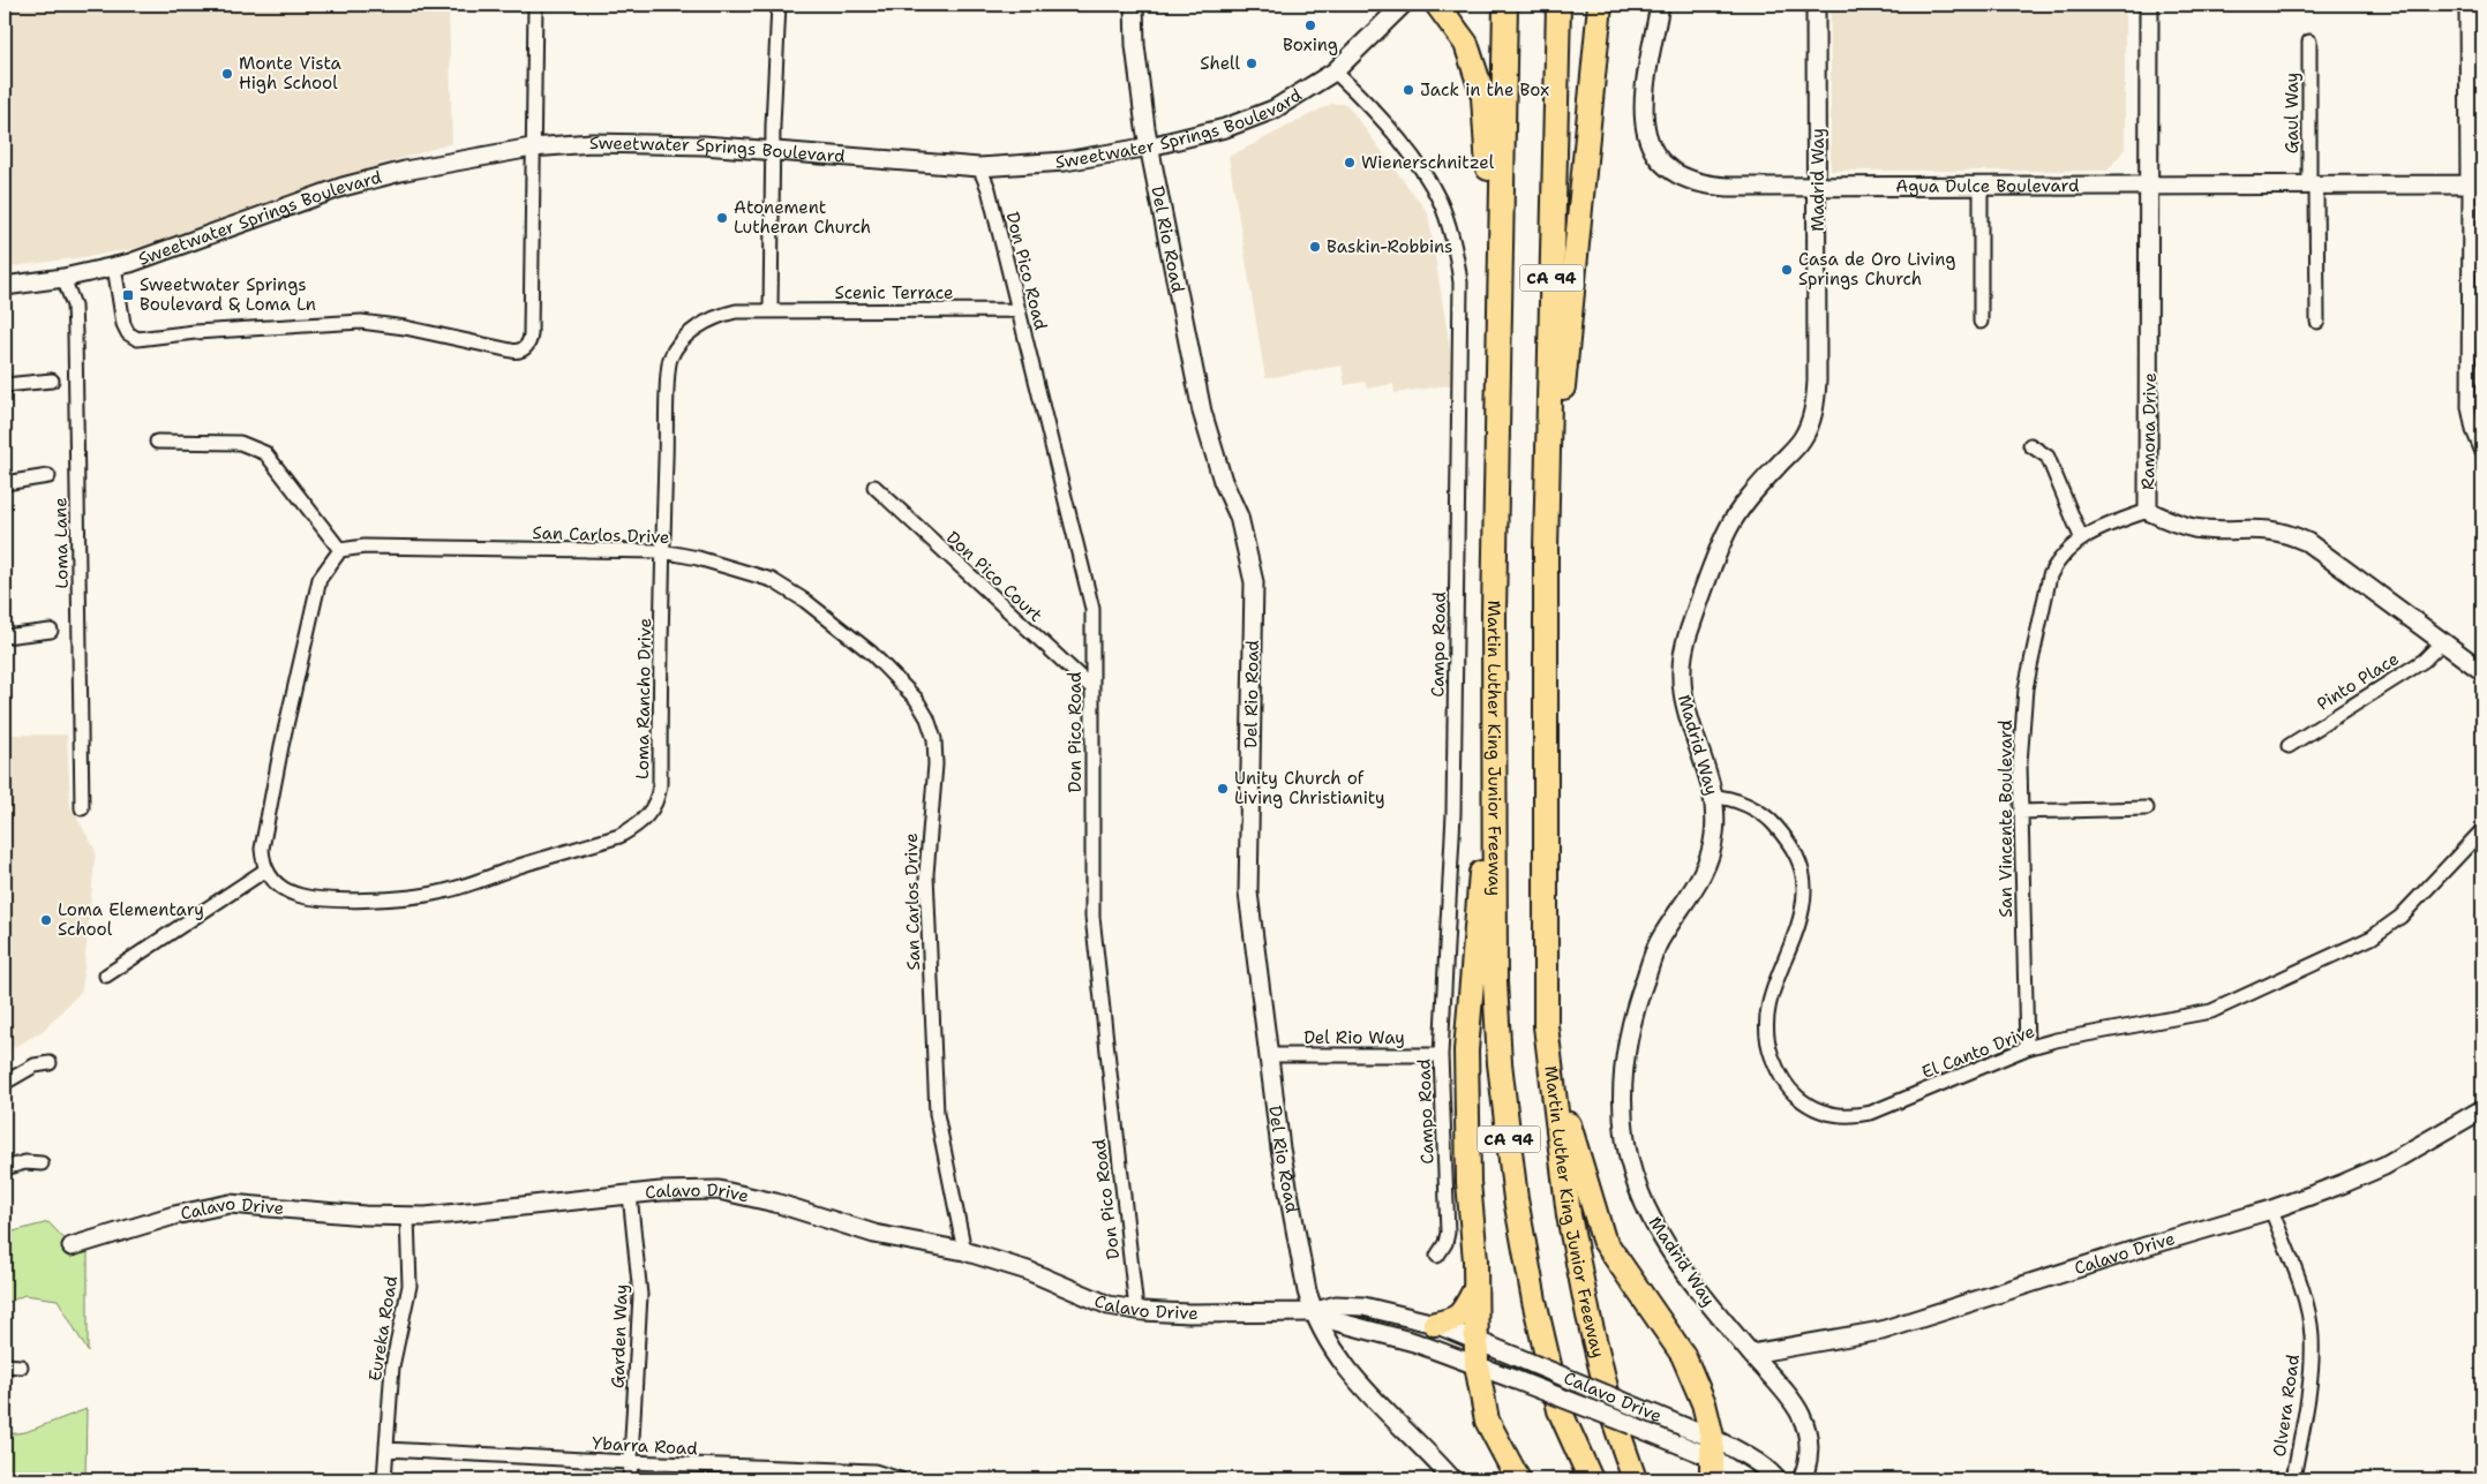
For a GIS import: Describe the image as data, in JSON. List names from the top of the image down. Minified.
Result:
{"streets":{"highway":["CA 94","Martin Luther King Junior Freeway"],"street":["Gaul Way","Sweetwater Springs Boulevard","Madrid Way","Agua Dulce Boulevard","Del Rio Road","Don Pico Road","Scenic Terrace","Ramona Drive","San Carlos Drive","Loma Lane","Don Pico Court","Campo Road","Pinto Place","Loma Rancho Drive","San Vincente Boulevard","Del Rio Way","El Canto Drive","Calavo Drive","Eureka Road","Garden Way","Olvera Road","Ybarra Road"]},"crossings":[["Gaul Way","Agua Dulce Boulevard"],["Sweetwater Springs Boulevard","Del Rio Road"],["Sweetwater Springs Boulevard","Don Pico Road"],["Sweetwater Springs Boulevard","Loma Lane"],["Sweetwater Springs Boulevard","Campo Road"],["Madrid Way","Agua Dulce Boulevard"],["Madrid Way","El Canto Drive"],["Madrid Way","Calavo Drive"],["Agua Dulce Boulevard","Ramona Drive"],["Del Rio Road","Del Rio Way"],["Del Rio Road","Calavo Drive"],["Don Pico Road","Scenic Terrace"],["Don Pico Road","Don Pico Court"],["Don Pico Road","Calavo Drive"],["Scenic Terrace","Loma Rancho Drive"],["Ramona Drive","Pinto Place"],["Ramona Drive","San Vincente Boulevard"],["San Carlos Drive","Loma Rancho Drive"],["San Carlos Drive","Calavo Drive"],["Campo Road","Del Rio Way"],["San Vincente Boulevard","El Canto Drive"],["Calavo Drive","Eureka Road"],["Calavo Drive","Garden Way"],["Calavo Drive","Olvera Road"],["Eureka Road","Ybarra Road"],["Garden Way","Ybarra Road"]],"places":{"other":["Boxing","Shell","Monte Vista High School","Jack in the Box","Wienerschnitzel","Atonement Lutheran Church","Baskin-Robbins","Casa de Oro Living Springs Church","Unity Church of Living Christianity","Loma Elementary School"],"transit":["Sweetwater Springs Boulevard & Loma Ln"]}}
